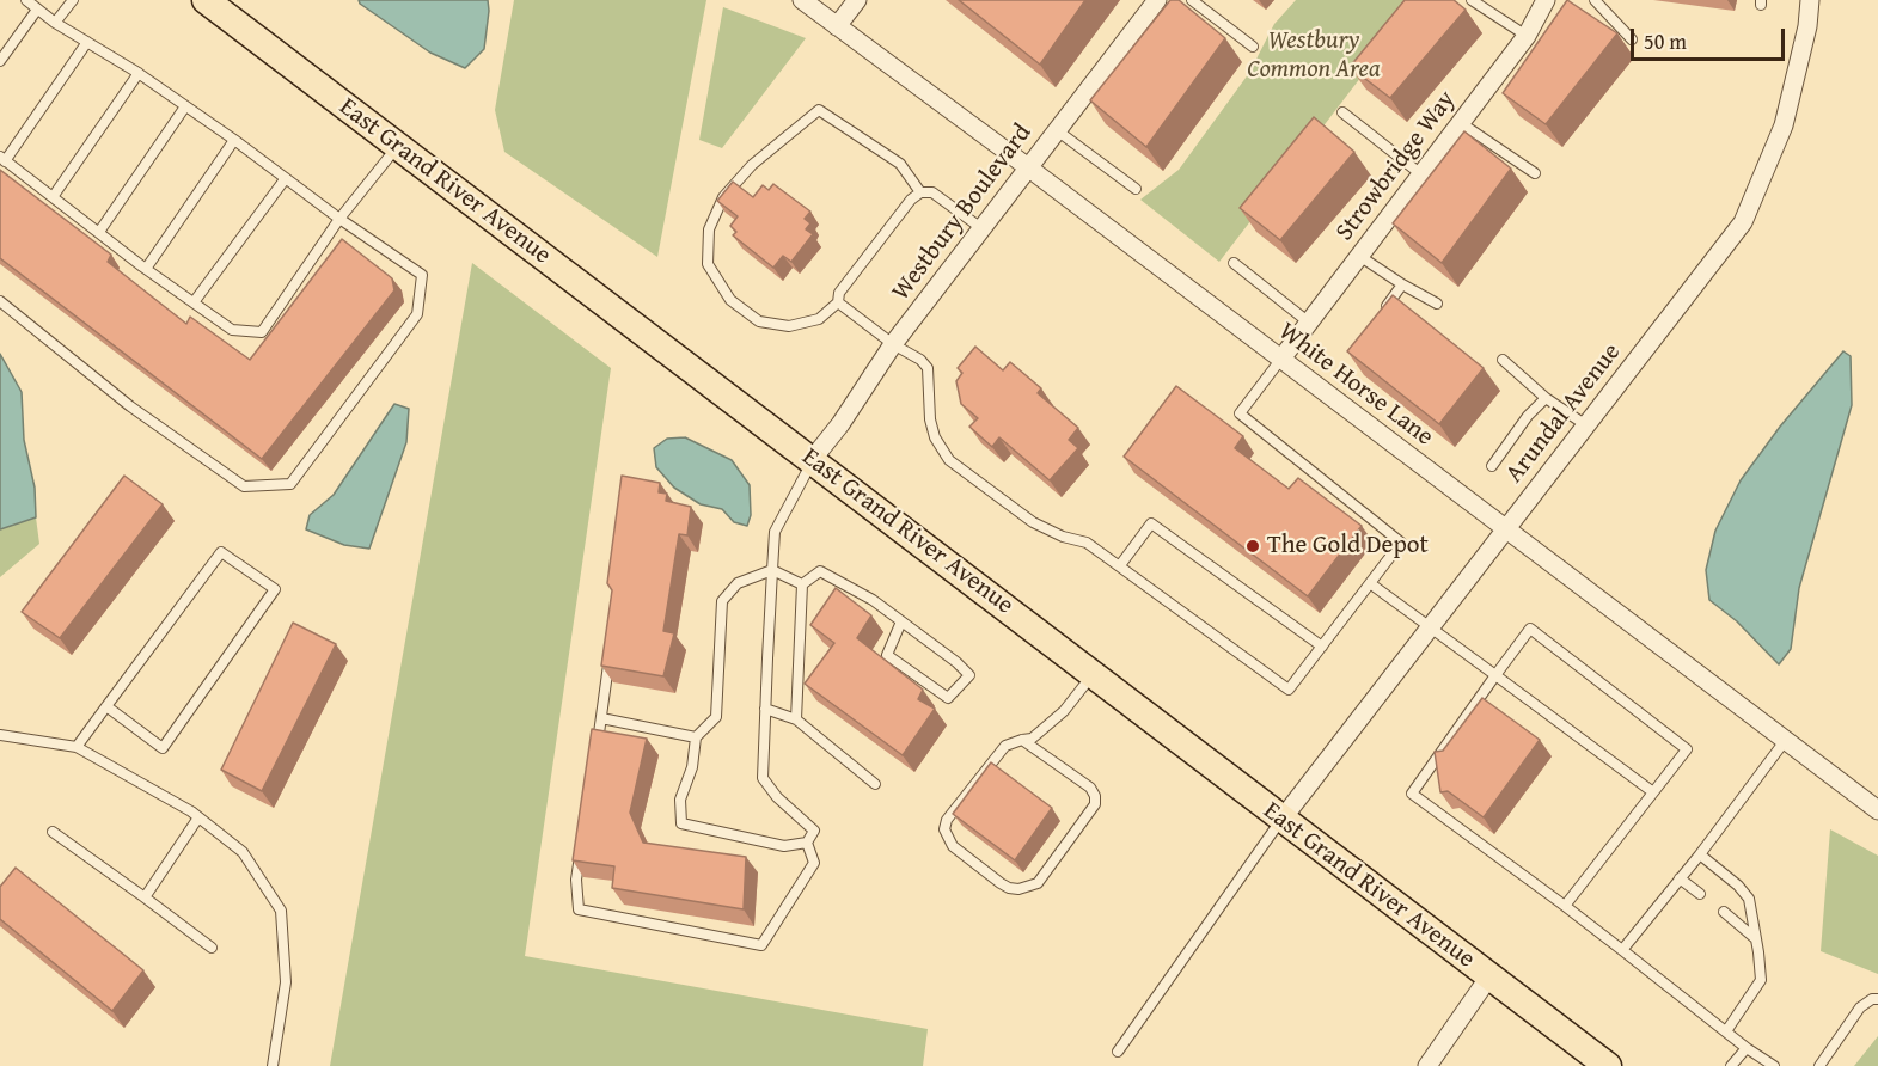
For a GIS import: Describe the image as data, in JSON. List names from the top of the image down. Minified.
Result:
{"streets":{"main road":["East Grand River Avenue"],"street":["Strowbridge Way","Westbury Boulevard","White Horse Lane","Arundal Avenue"]},"crossings":[["Strowbridge Way","White Horse Lane"],["East Grand River Avenue","Westbury Boulevard"],["East Grand River Avenue","Arundal Avenue"],["Westbury Boulevard","White Horse Lane"],["White Horse Lane","Arundal Avenue"]],"parks":["Westbury Common Area"],"places":["The Gold Depot"],"scale_bar":"50 m"}
